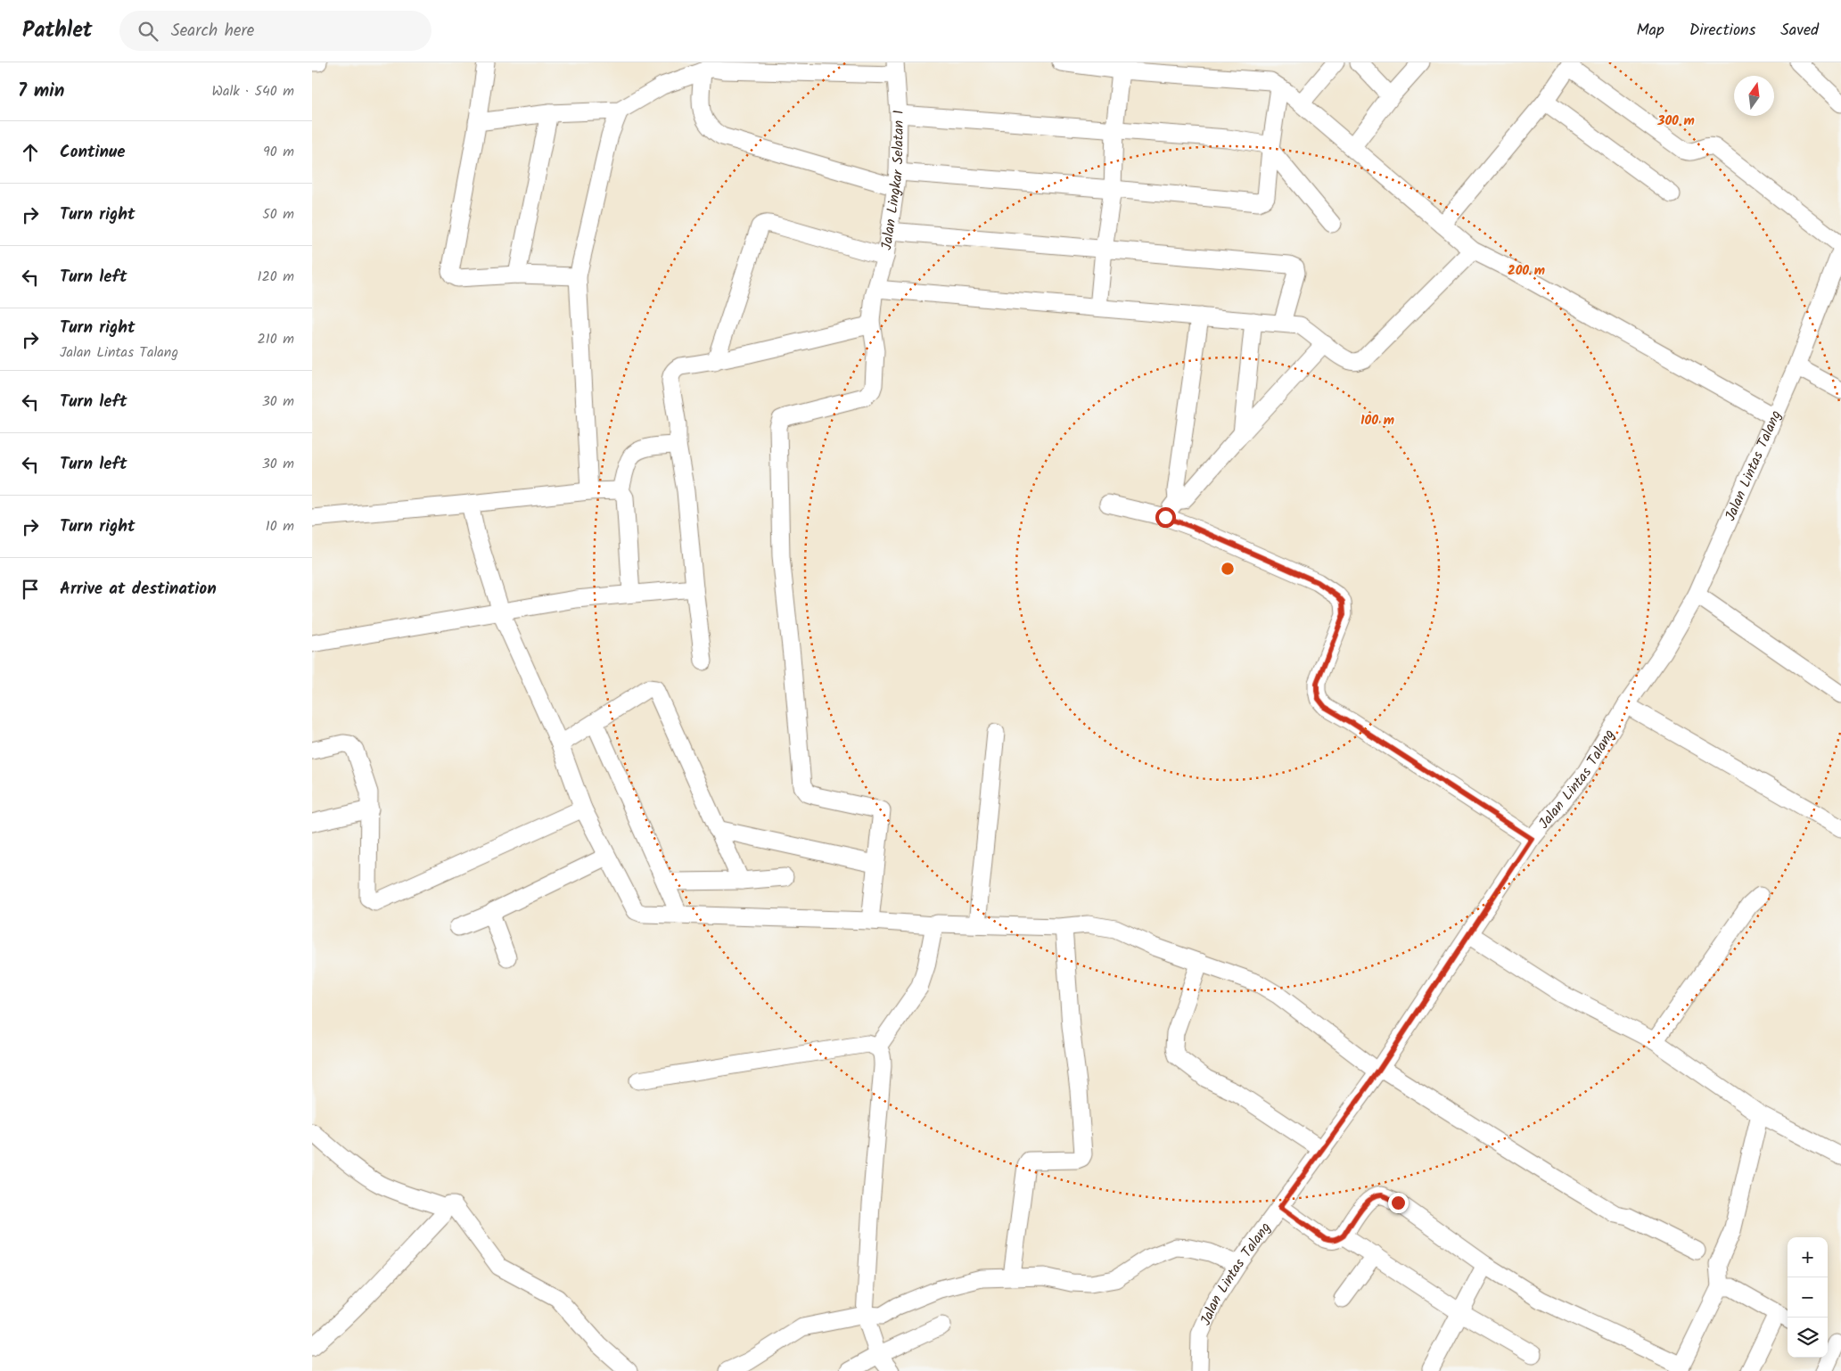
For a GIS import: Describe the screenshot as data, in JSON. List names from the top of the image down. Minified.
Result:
{"streets":{"street":["Jalan Lingkar Selatan I","Jalan Lintas Talang"]},"north":"top","page":{"header":"Pathlet","search":"Search here","nav":["Map","Directions","Saved"],"heading":["7 min","Walk · 540 m"],"list":[["Continue","90 m"],["Turn right","50 m"],["Turn left","120 m"],["Turn right","Jalan Lintas Talang","210 m"],["Turn left","30 m"],["Turn left","30 m"],["Turn right","10 m"],"Arrive at destination"],"map_buttons":["+","−"]},"rings":["300 m","200 m","100 m"]}
